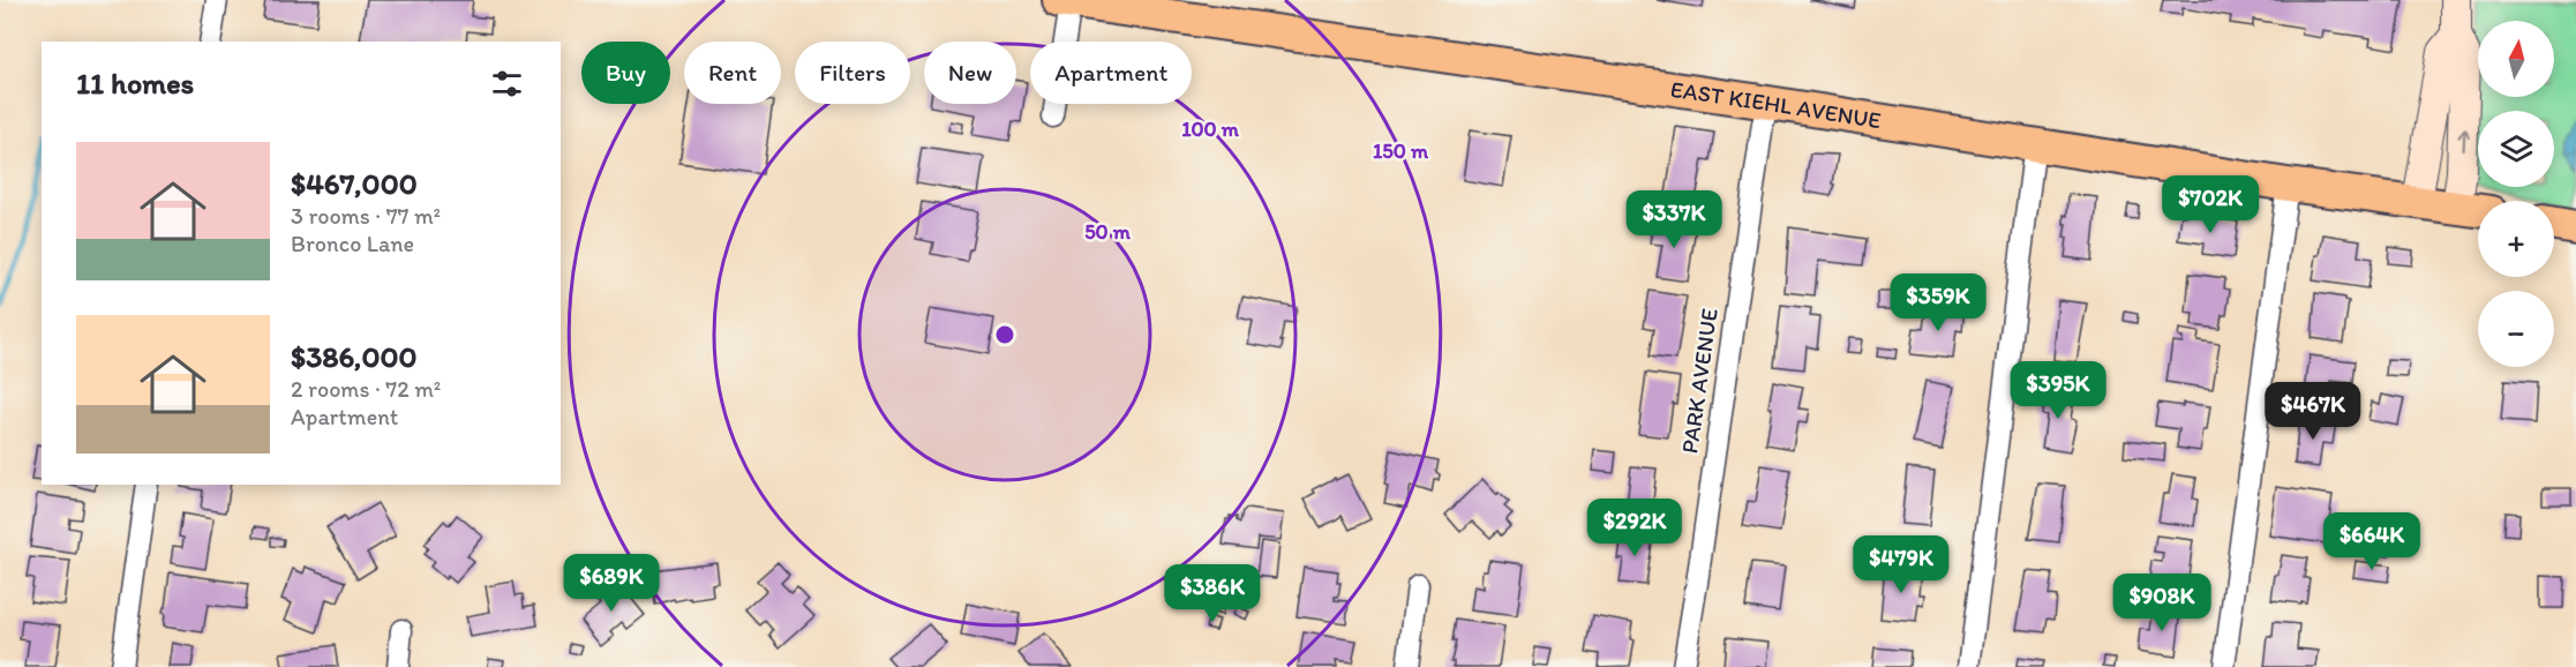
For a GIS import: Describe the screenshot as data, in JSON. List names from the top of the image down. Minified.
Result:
{"streets":{"main road":["EAST KIEHL AVENUE"],"street":["PARK AVENUE"]},"crossings":[["EAST KIEHL AVENUE","PARK AVENUE"]],"north":"top","page":{"map_buttons":["+","−"],"chip":["Buy","Rent","Filters","New","Apartment"],"heading":"11 homes","list":[{"name":"$467,000","note":"3 rooms · 77 m² · Bronco Lane"},{"name":"$386,000","note":"2 rooms · 72 m² · Apartment"}],"price":["$702K","$337K","$359K","$395K","$467K","$292K","$664K","$479K","$689K","$386K","$908K"]},"rings":["100 m","150 m","50 m"]}
